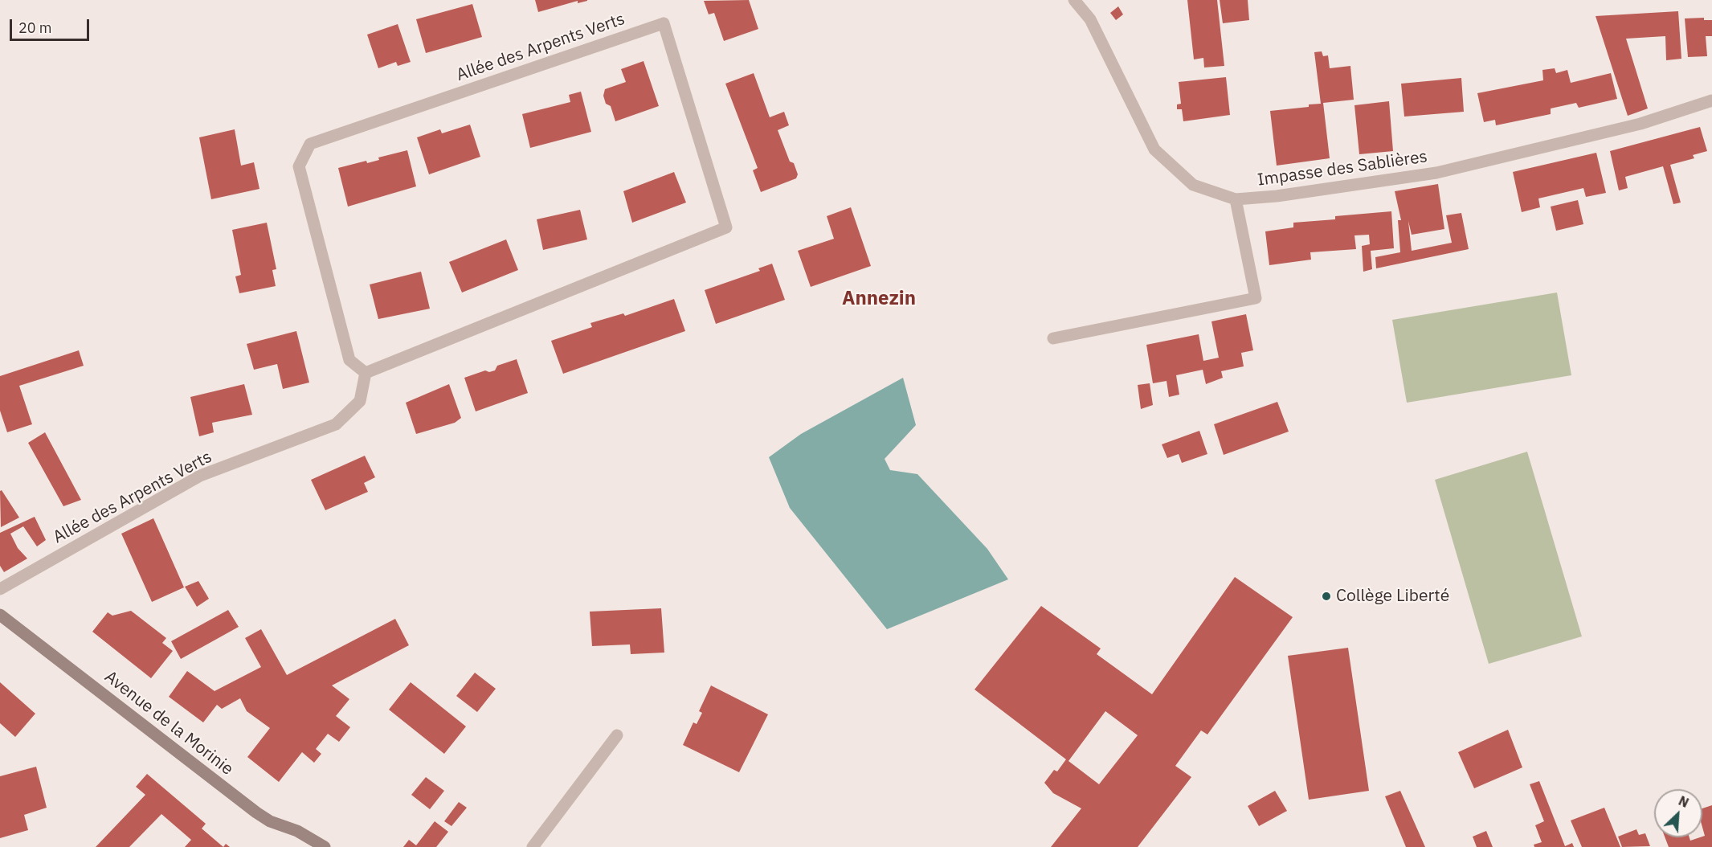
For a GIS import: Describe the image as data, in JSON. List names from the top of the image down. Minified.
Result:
{"streets":{"main road":["Avenue de la Morinie"],"street":["Allée des Arpents Verts","Impasse des Sablières"]},"districts":["Annezin"],"places":["Collège Liberté"],"scale_bar":"20 m","north":"top right"}
